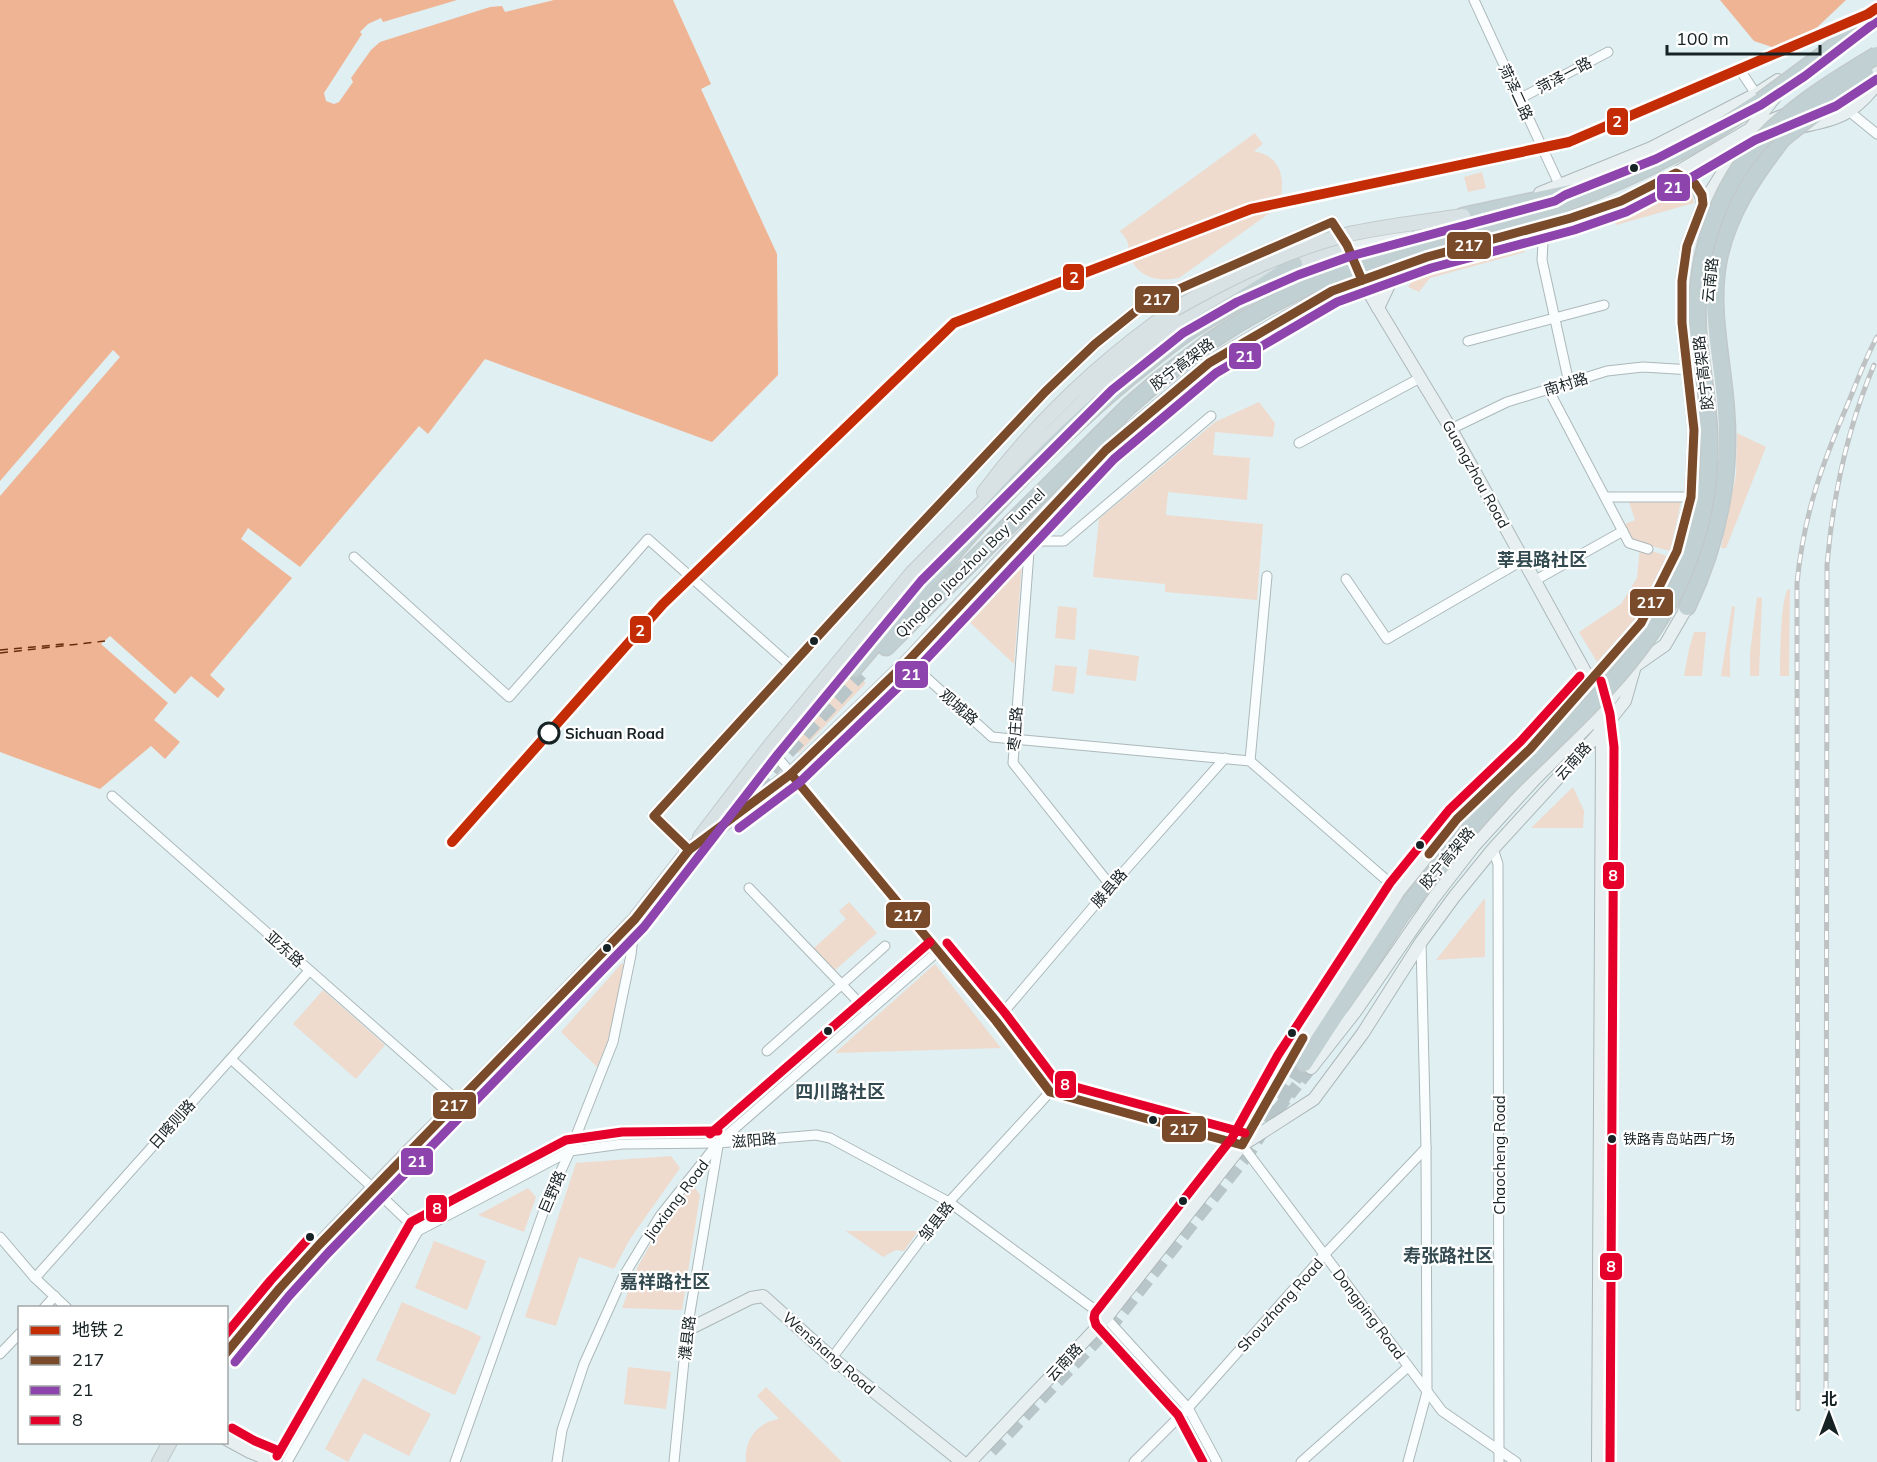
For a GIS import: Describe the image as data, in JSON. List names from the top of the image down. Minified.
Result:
{"streets":{"highway":["胶宁高架路","Qingdao Jiaozhou Bay Tunnel"],"main road":["云南路","Guangzhou Road","Wenshang Road"],"street":["菏泽一路","菏泽二路","南村路","观城路","枣庄路","滕县路","亚东路","日喀则路","滋阳路","Chaocheng Road","巨野路","Jiaxiang Road","邹县路","Shouzhang Road","Dongping Road","濮县路"]},"crossings":[["菏泽一路","菏泽二路"],["云南路","南村路"],["云南路","Guangzhou Road"],["云南路","滋阳路"],["云南路","Chaocheng Road"],["云南路","Dongping Road"],["胶宁高架路","Qingdao Jiaozhou Bay Tunnel"],["南村路","Guangzhou Road"],["观城路","枣庄路"],["观城路","滕县路"],["枣庄路","滕县路"],["亚东路","日喀则路"],["滋阳路","巨野路"],["滋阳路","Jiaxiang Road"],["滋阳路","邹县路"],["滋阳路","Shouzhang Road"],["滋阳路","濮县路"],["Chaocheng Road","Dongping Road"],["Jiaxiang Road","濮县路"],["邹县路","Wenshang Road"],["Shouzhang Road","Dongping Road"],["濮县路","Wenshang Road"]],"districts":["莘县路社区","四川路社区","寿张路社区","嘉祥路社区"],"places":["Sichuan Road","铁路青岛站西广场"],"lines":["metro line 2","transit line 21","transit line 217","transit line 8"],"legend":["地铁 2","217","21","8"],"scale_bar":"100 m","north":"top"}
